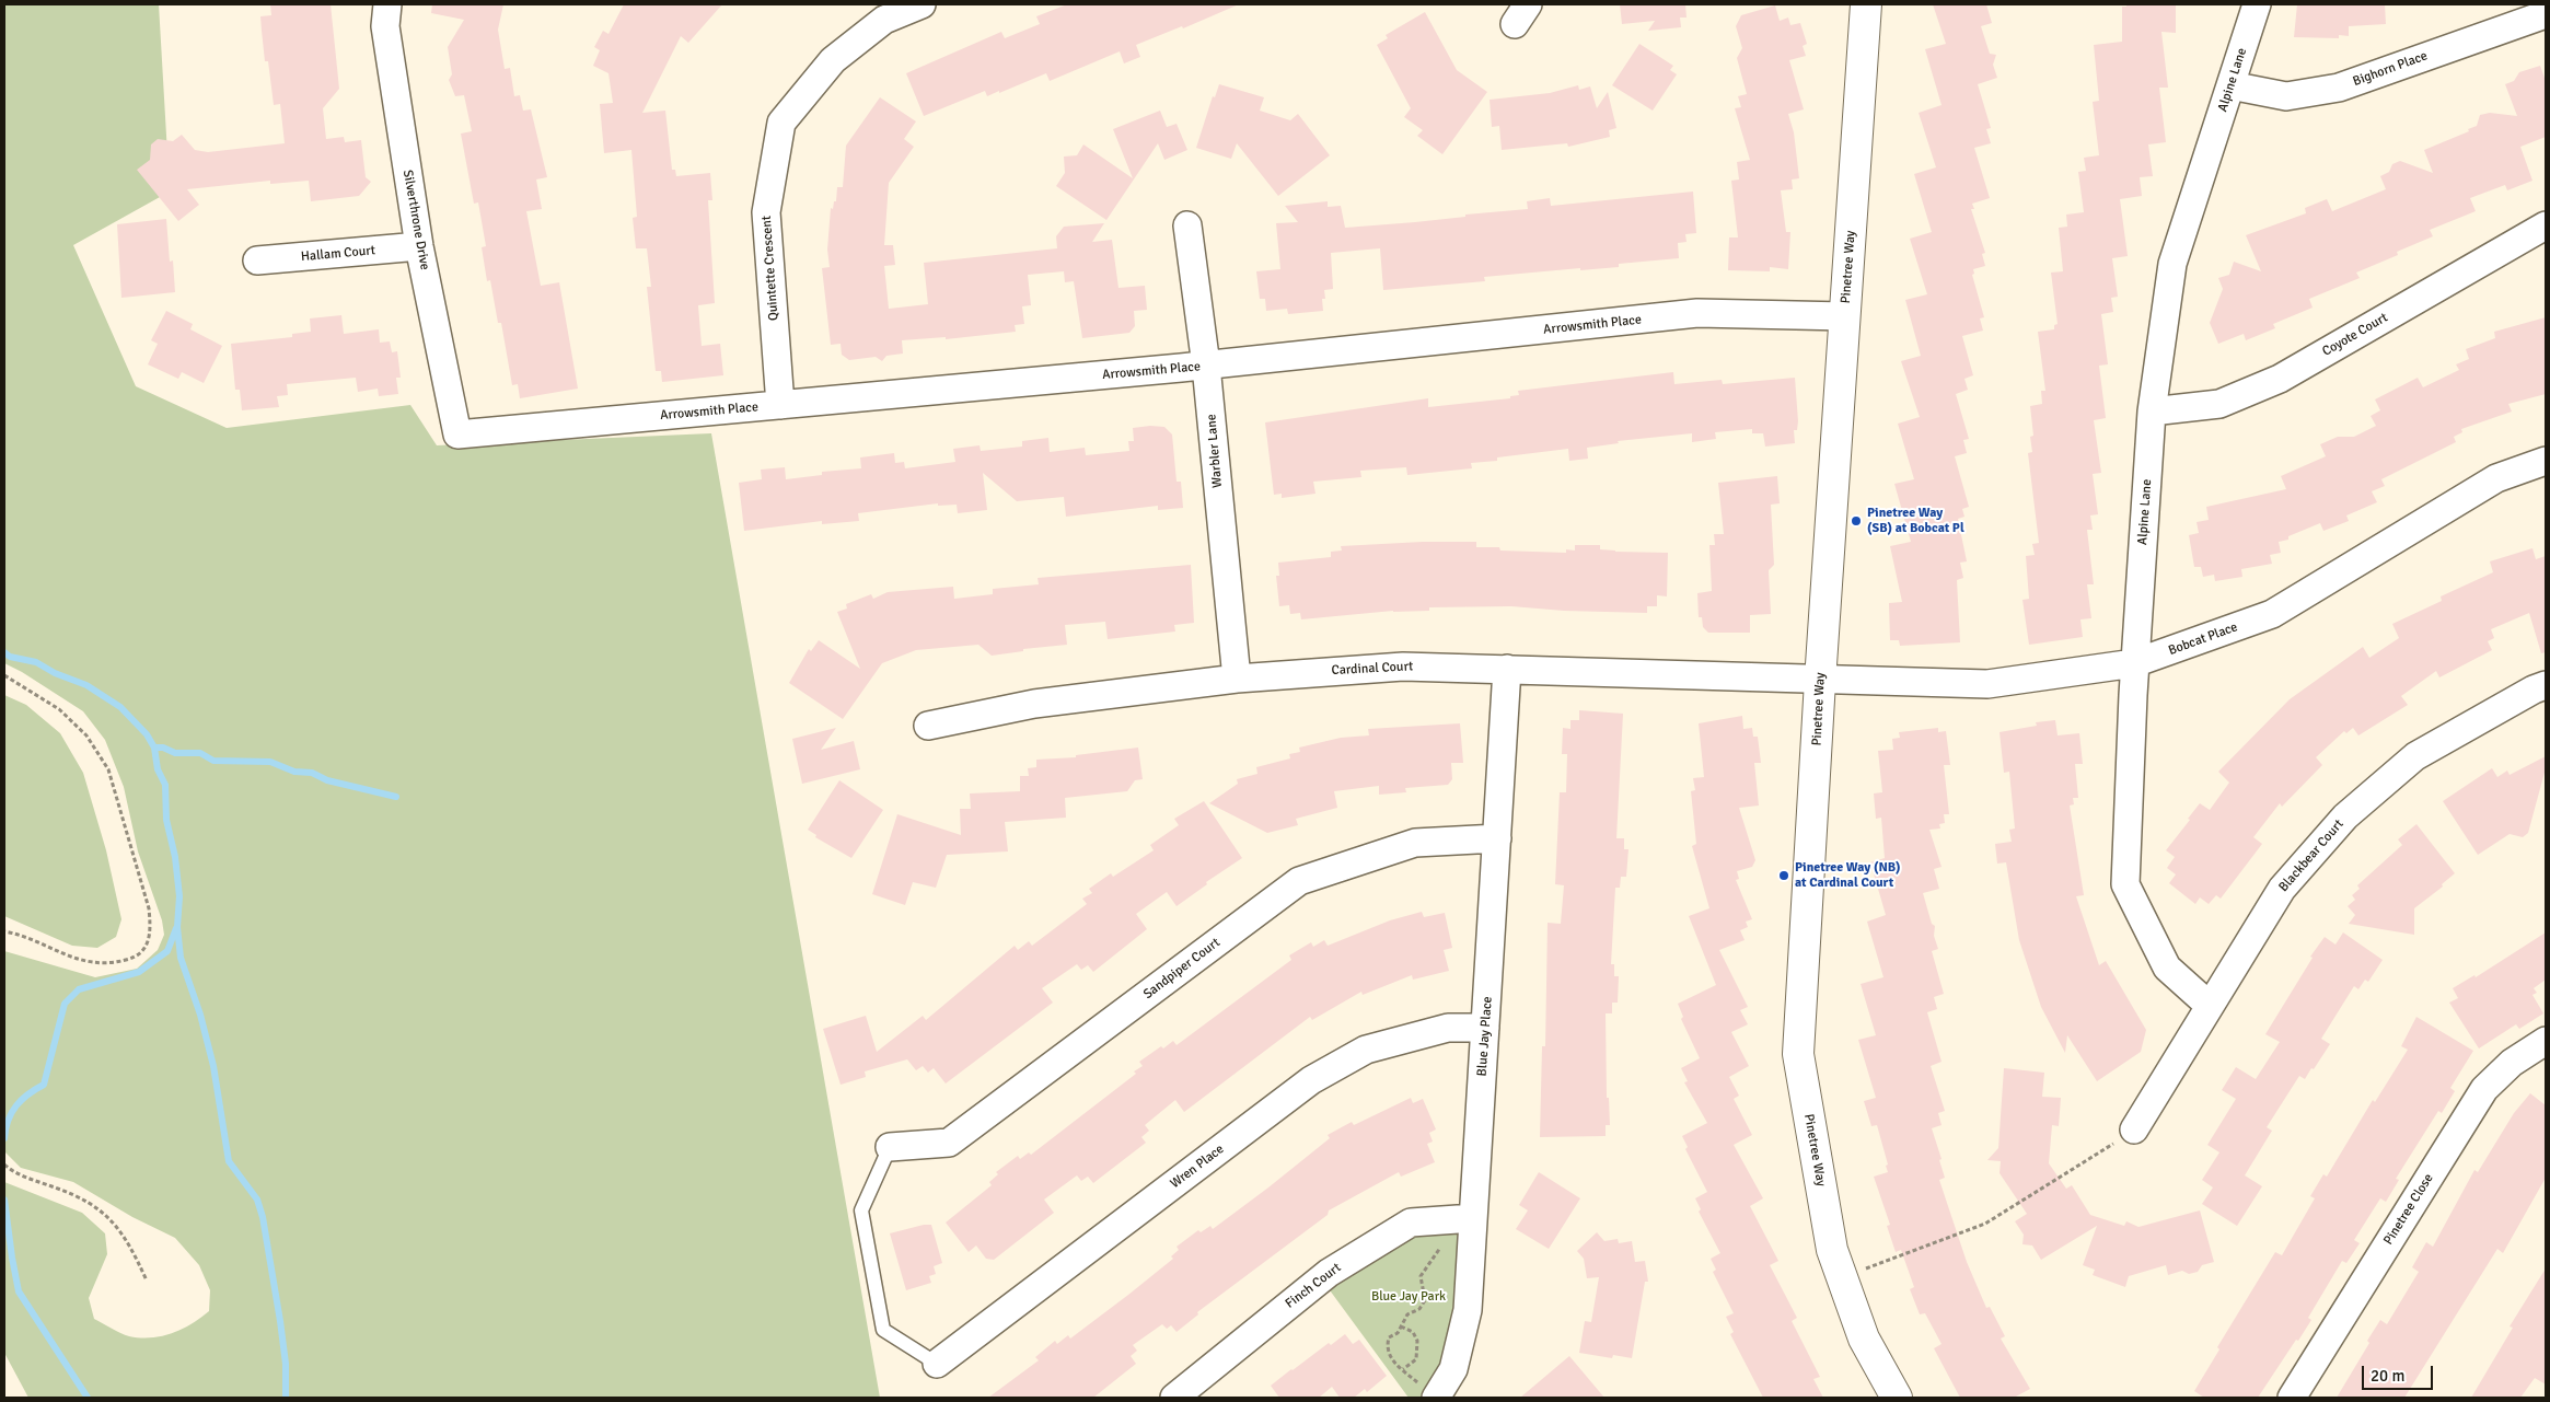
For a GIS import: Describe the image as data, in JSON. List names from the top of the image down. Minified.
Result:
{"streets":{"street":["Bighorn Place","Alpine Lane","Silverthrone Drive","Hallam Court","Pinetree Way","Quintette Crescent","Arrowsmith Place","Coyote Court","Warbler Lane","Bobcat Place","Cardinal Court","Blackbear Court","Sandpiper Court","Blue Jay Place","Wren Place","Pinetree Close","Finch Court"]},"crossings":[["Bighorn Place","Alpine Lane"],["Alpine Lane","Coyote Court"],["Alpine Lane","Bobcat Place"],["Alpine Lane","Blackbear Court"],["Silverthrone Drive","Hallam Court"],["Silverthrone Drive","Arrowsmith Place"],["Pinetree Way","Arrowsmith Place"],["Pinetree Way","Bobcat Place"],["Pinetree Way","Cardinal Court"],["Quintette Crescent","Arrowsmith Place"],["Arrowsmith Place","Warbler Lane"],["Warbler Lane","Cardinal Court"],["Bobcat Place","Cardinal Court"],["Cardinal Court","Blue Jay Place"],["Sandpiper Court","Blue Jay Place"],["Blue Jay Place","Wren Place"],["Blue Jay Place","Finch Court"]],"parks":["Blue Jay Park"],"places":["Pinetree Way (SB) at Bobcat Pl","Pinetree Way (NB) at Cardinal Court"],"scale_bar":"20 m"}
